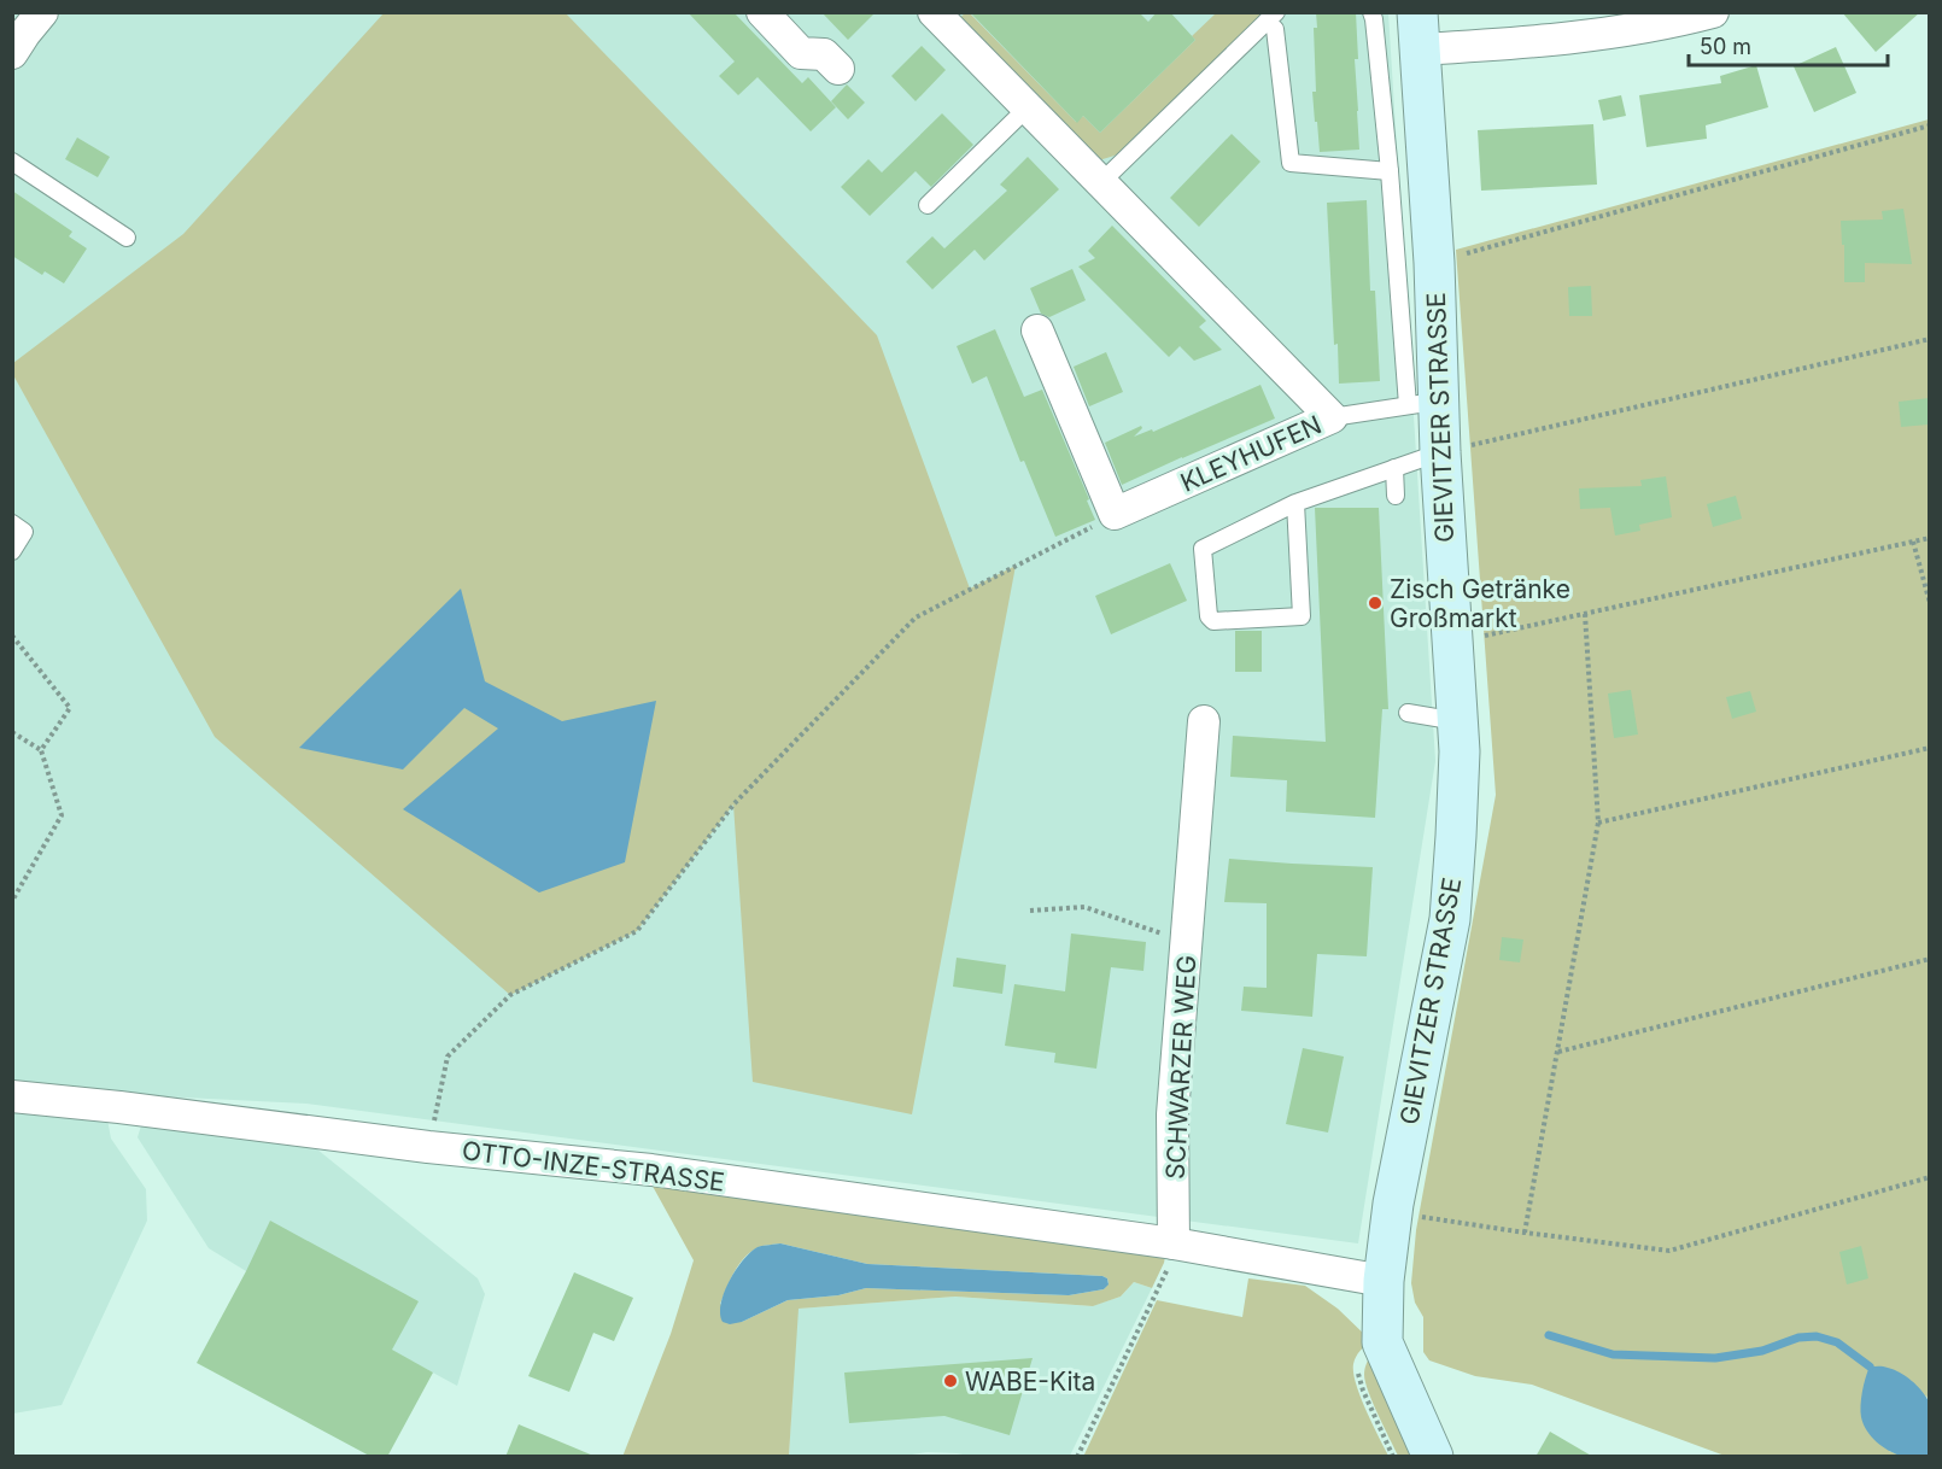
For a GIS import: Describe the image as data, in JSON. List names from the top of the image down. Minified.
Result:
{"streets":{"main road":["GIEVITZER STRASSE"],"street":["KLEYHUFEN","SCHWARZER WEG","OTTO-INZE-STRASSE"]},"crossings":[["SCHWARZER WEG","OTTO-INZE-STRASSE"]],"places":["Zisch Getränke Großmarkt","WABE-Kita"],"scale_bar":"50 m"}
